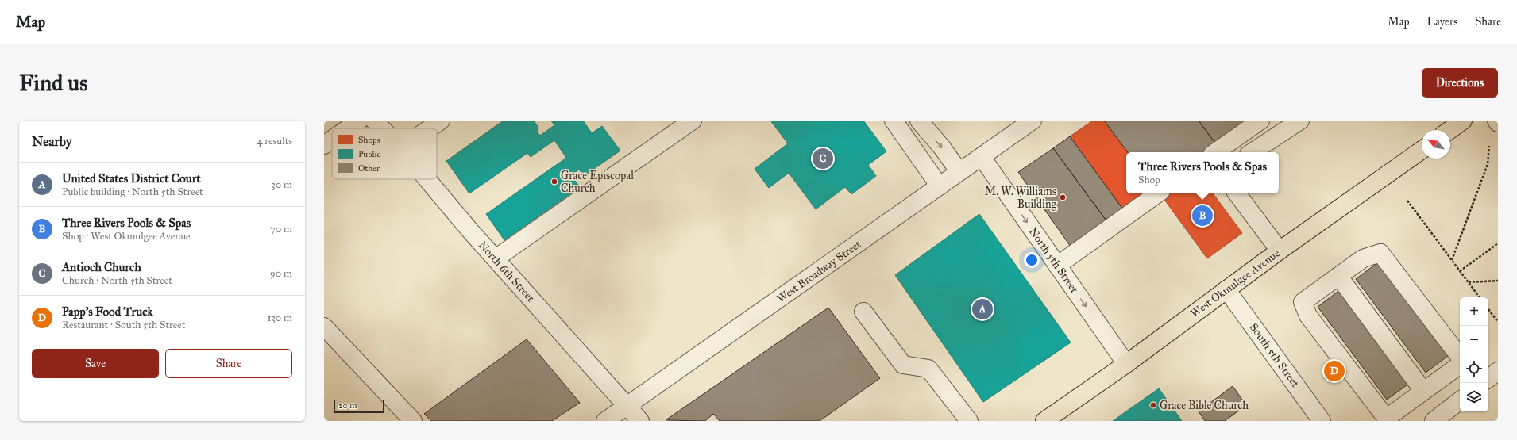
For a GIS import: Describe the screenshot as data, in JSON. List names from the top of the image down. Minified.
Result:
{"streets":{"main road":["West Okmulgee Avenue"],"street":["North 5th Street","North 6th Street","West Broadway Street","South 5th Street"]},"crossings":[["North 5th Street","West Broadway Street"],["North 5th Street","West Okmulgee Avenue"],["North 6th Street","West Broadway Street"],["West Okmulgee Avenue","South 5th Street"]],"one_way":["North 5th Street"],"places":["Grace Episcopal Church","M. W. Williams Building","Grace Bible Church"],"legend":["Shops","Public","Other"],"scale_bar":"20 m","north":"top left","page":{"header":"Map","nav":["Map","Layers","Share"],"buttons":["Directions",["Save","Share"]],"title":"Find us","heading":["Nearby","4 results"],"pins":["C","B","A","D"],"popup":["Three Rivers Pools & Spas","Shop"],"list":[{"mark":"A","name":"United States District Court","note":"Public building · North 5th Street","value":"30 m"},{"mark":"B","name":"Three Rivers Pools & Spas","note":"Shop · West Okmulgee Avenue","value":"70 m"},{"mark":"C","name":"Antioch Church","note":"Church · North 5th Street","value":"90 m"},{"mark":"D","name":"Papp's Food Truck","note":"Restaurant · South 5th Street","value":"130 m"}],"map_buttons":["+","−"],"scale":"20 m"}}
